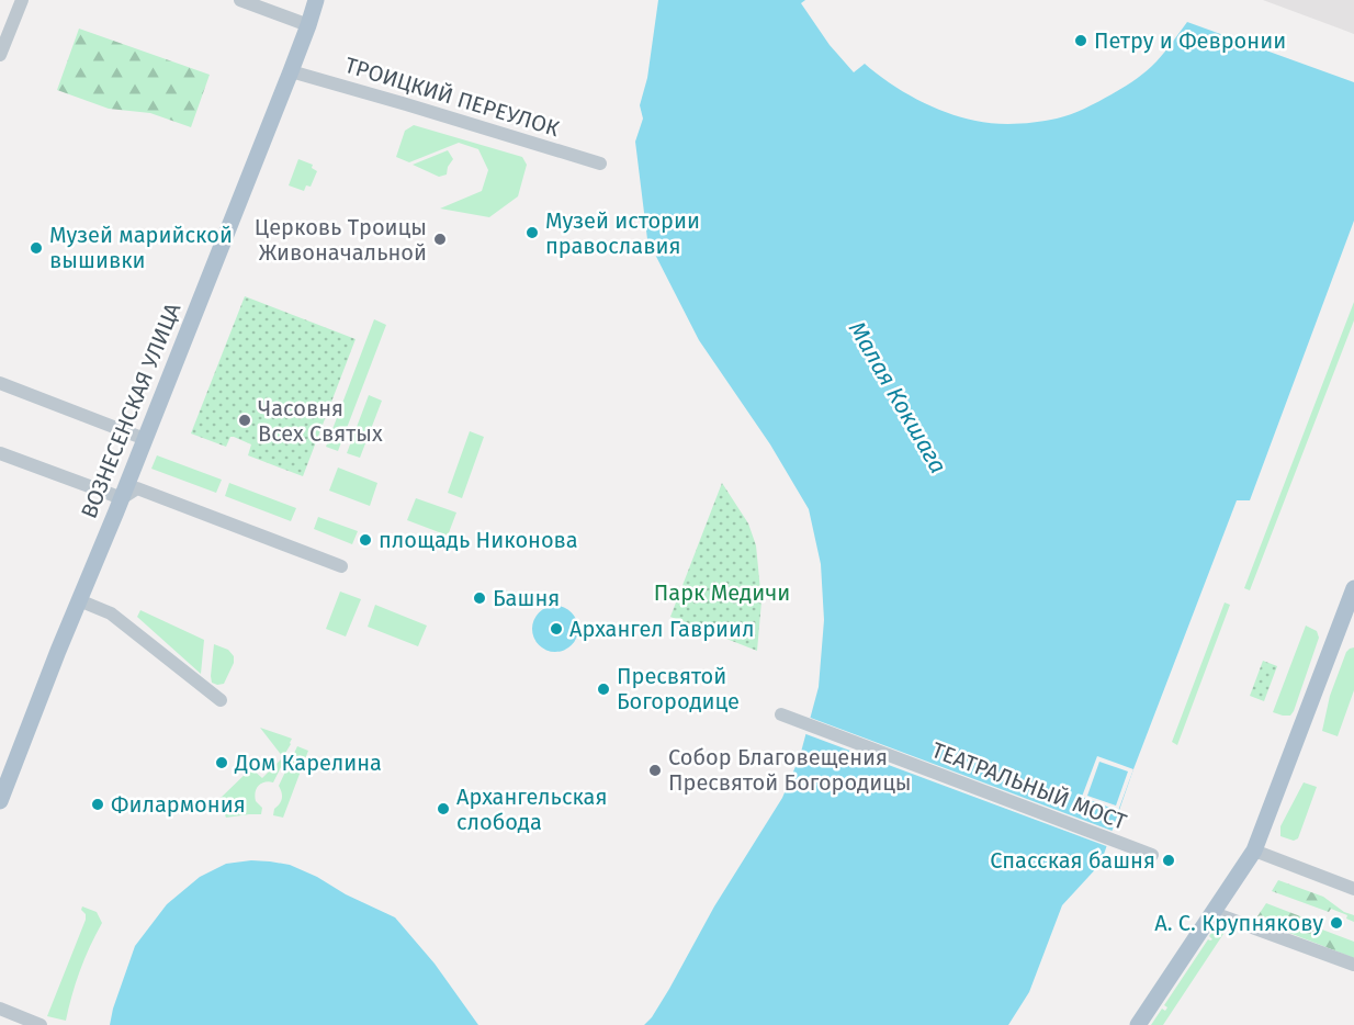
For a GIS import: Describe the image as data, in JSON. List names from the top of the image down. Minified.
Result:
{"streets":{"main road":["ВОЗНЕСЕНСКАЯ УЛИЦА"],"street":["ТРОИЦКИЙ ПЕРЕУЛОК","ТЕАТРАЛЬНЫЙ МОСТ"]},"crossings":[["ТРОИЦКИЙ ПЕРЕУЛОК","ВОЗНЕСЕНСКАЯ УЛИЦА"]],"water":["Малая Кокшага"],"parks":["Парк Медичи"],"places":["Петру и Февронии","Музей истории православия","Церковь Троицы Живоначальной","Музей марийской вышивки","Часовня Всех Святых","площадь Никонова","Башня","Архангел Гавриил","Пресвятой Богородице","Дом Карелина","Собор Благовещения Пресвятой Богородицы","Филармония","Архангельская слобода","Спасская башня","А. С. Крупнякову"]}
